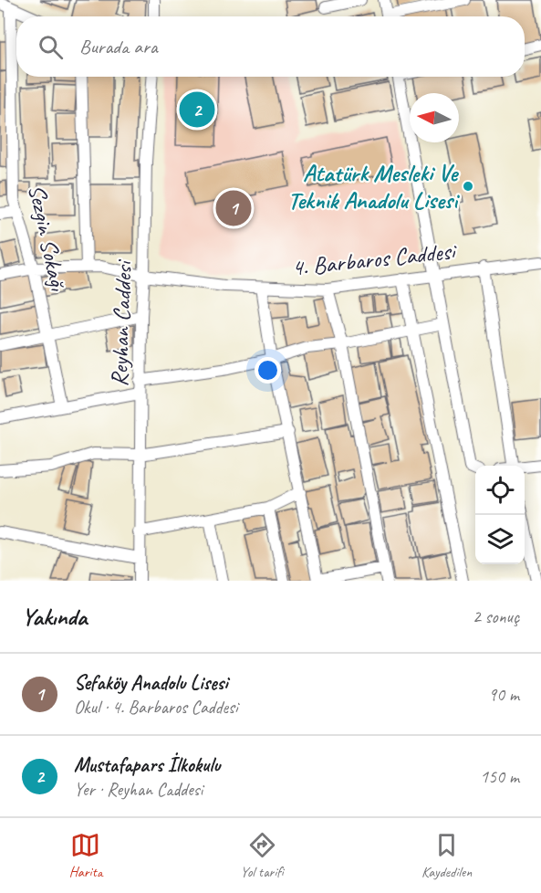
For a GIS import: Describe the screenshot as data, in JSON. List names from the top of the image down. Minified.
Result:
{"streets":{"street":["Sezgin Sokağı","4. Barbaros Caddesi","Reyhan Caddesi"]},"crossings":[["Sezgin Sokağı","4. Barbaros Caddesi"],["4. Barbaros Caddesi","Reyhan Caddesi"]],"places":["Atatürk Mesleki Ve Teknik Anadolu Lisesi"],"north":"left","page":{"search":"Burada ara","pins":["2","1"],"heading":["Yakında","2 sonuç"],"list":[{"mark":"1","name":"Sefaköy Anadolu Lisesi","note":"Okul · 4. Barbaros Caddesi","value":"90 m"},{"mark":"2","name":"Mustafapars İlkokulu","note":"Yer · Reyhan Caddesi","value":"150 m"}],"nav":["Harita","Yol tarifi","Kaydedilen"]}}
